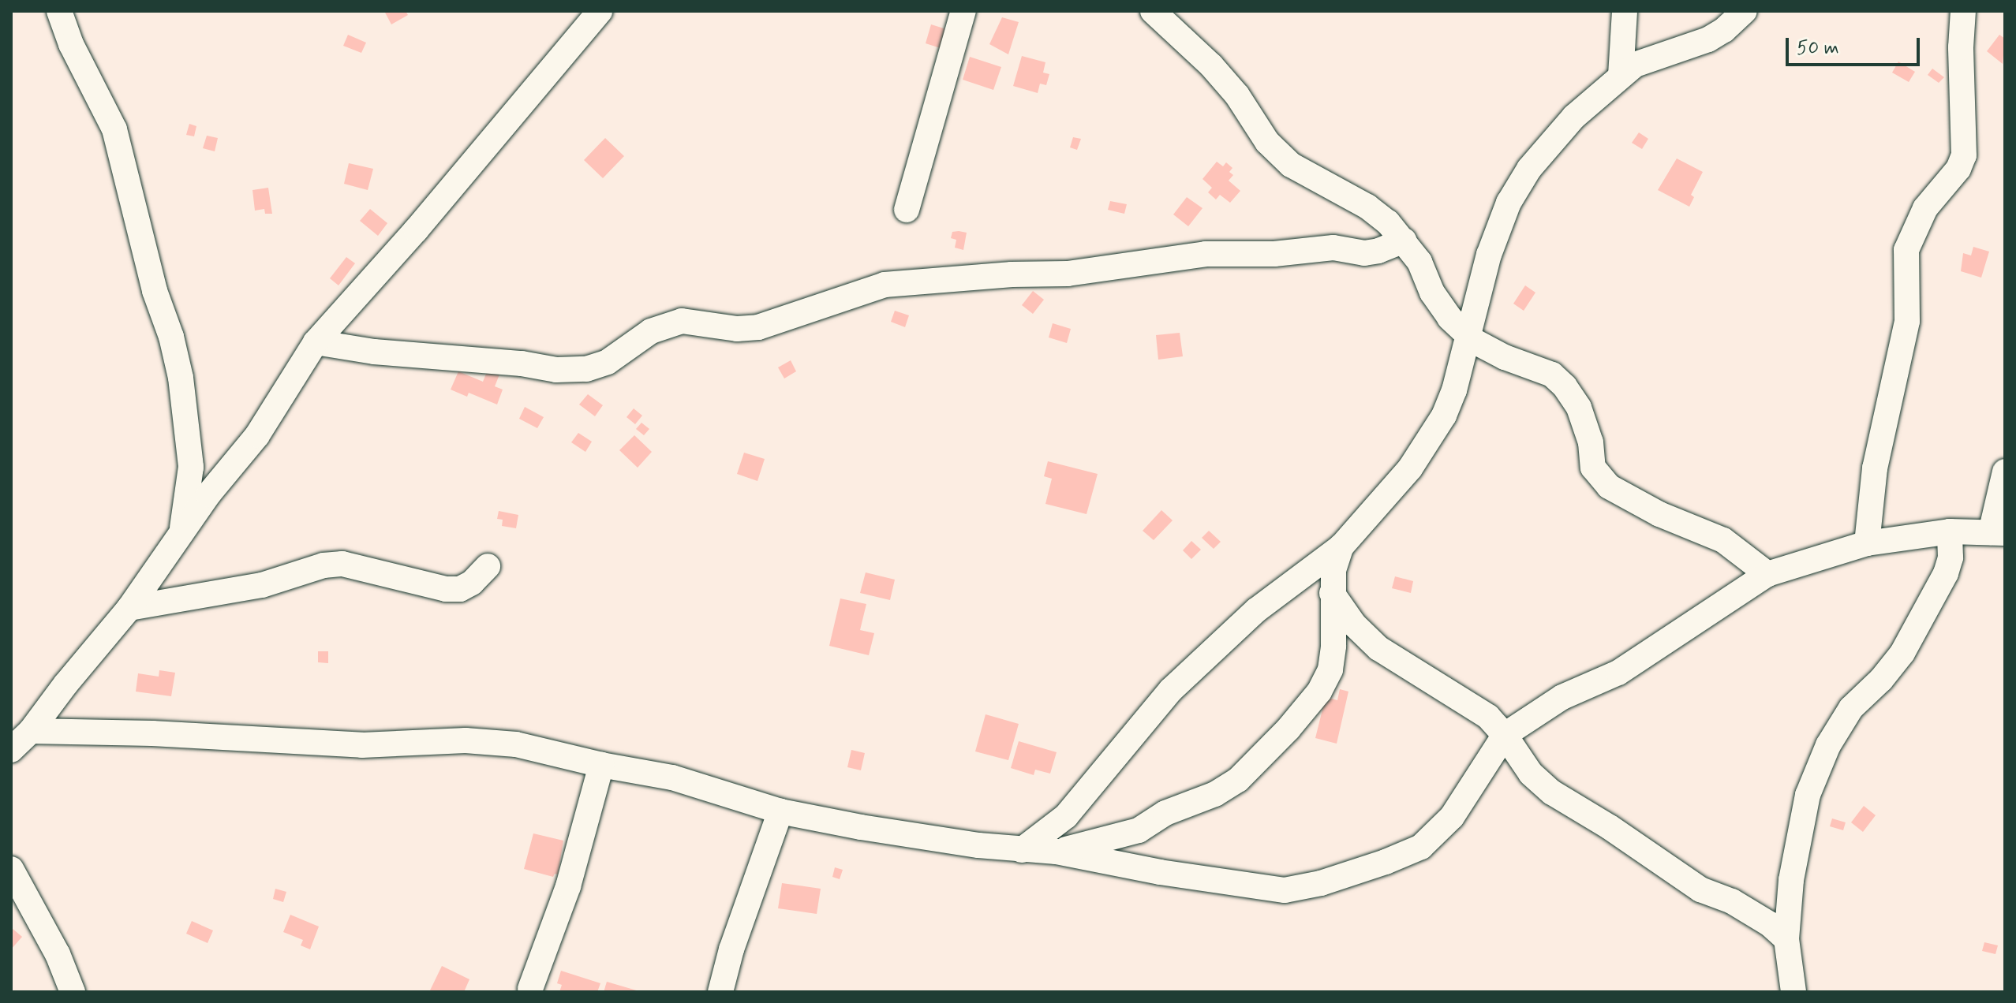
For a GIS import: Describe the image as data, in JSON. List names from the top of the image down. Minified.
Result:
{"scale_bar":"50 m"}
